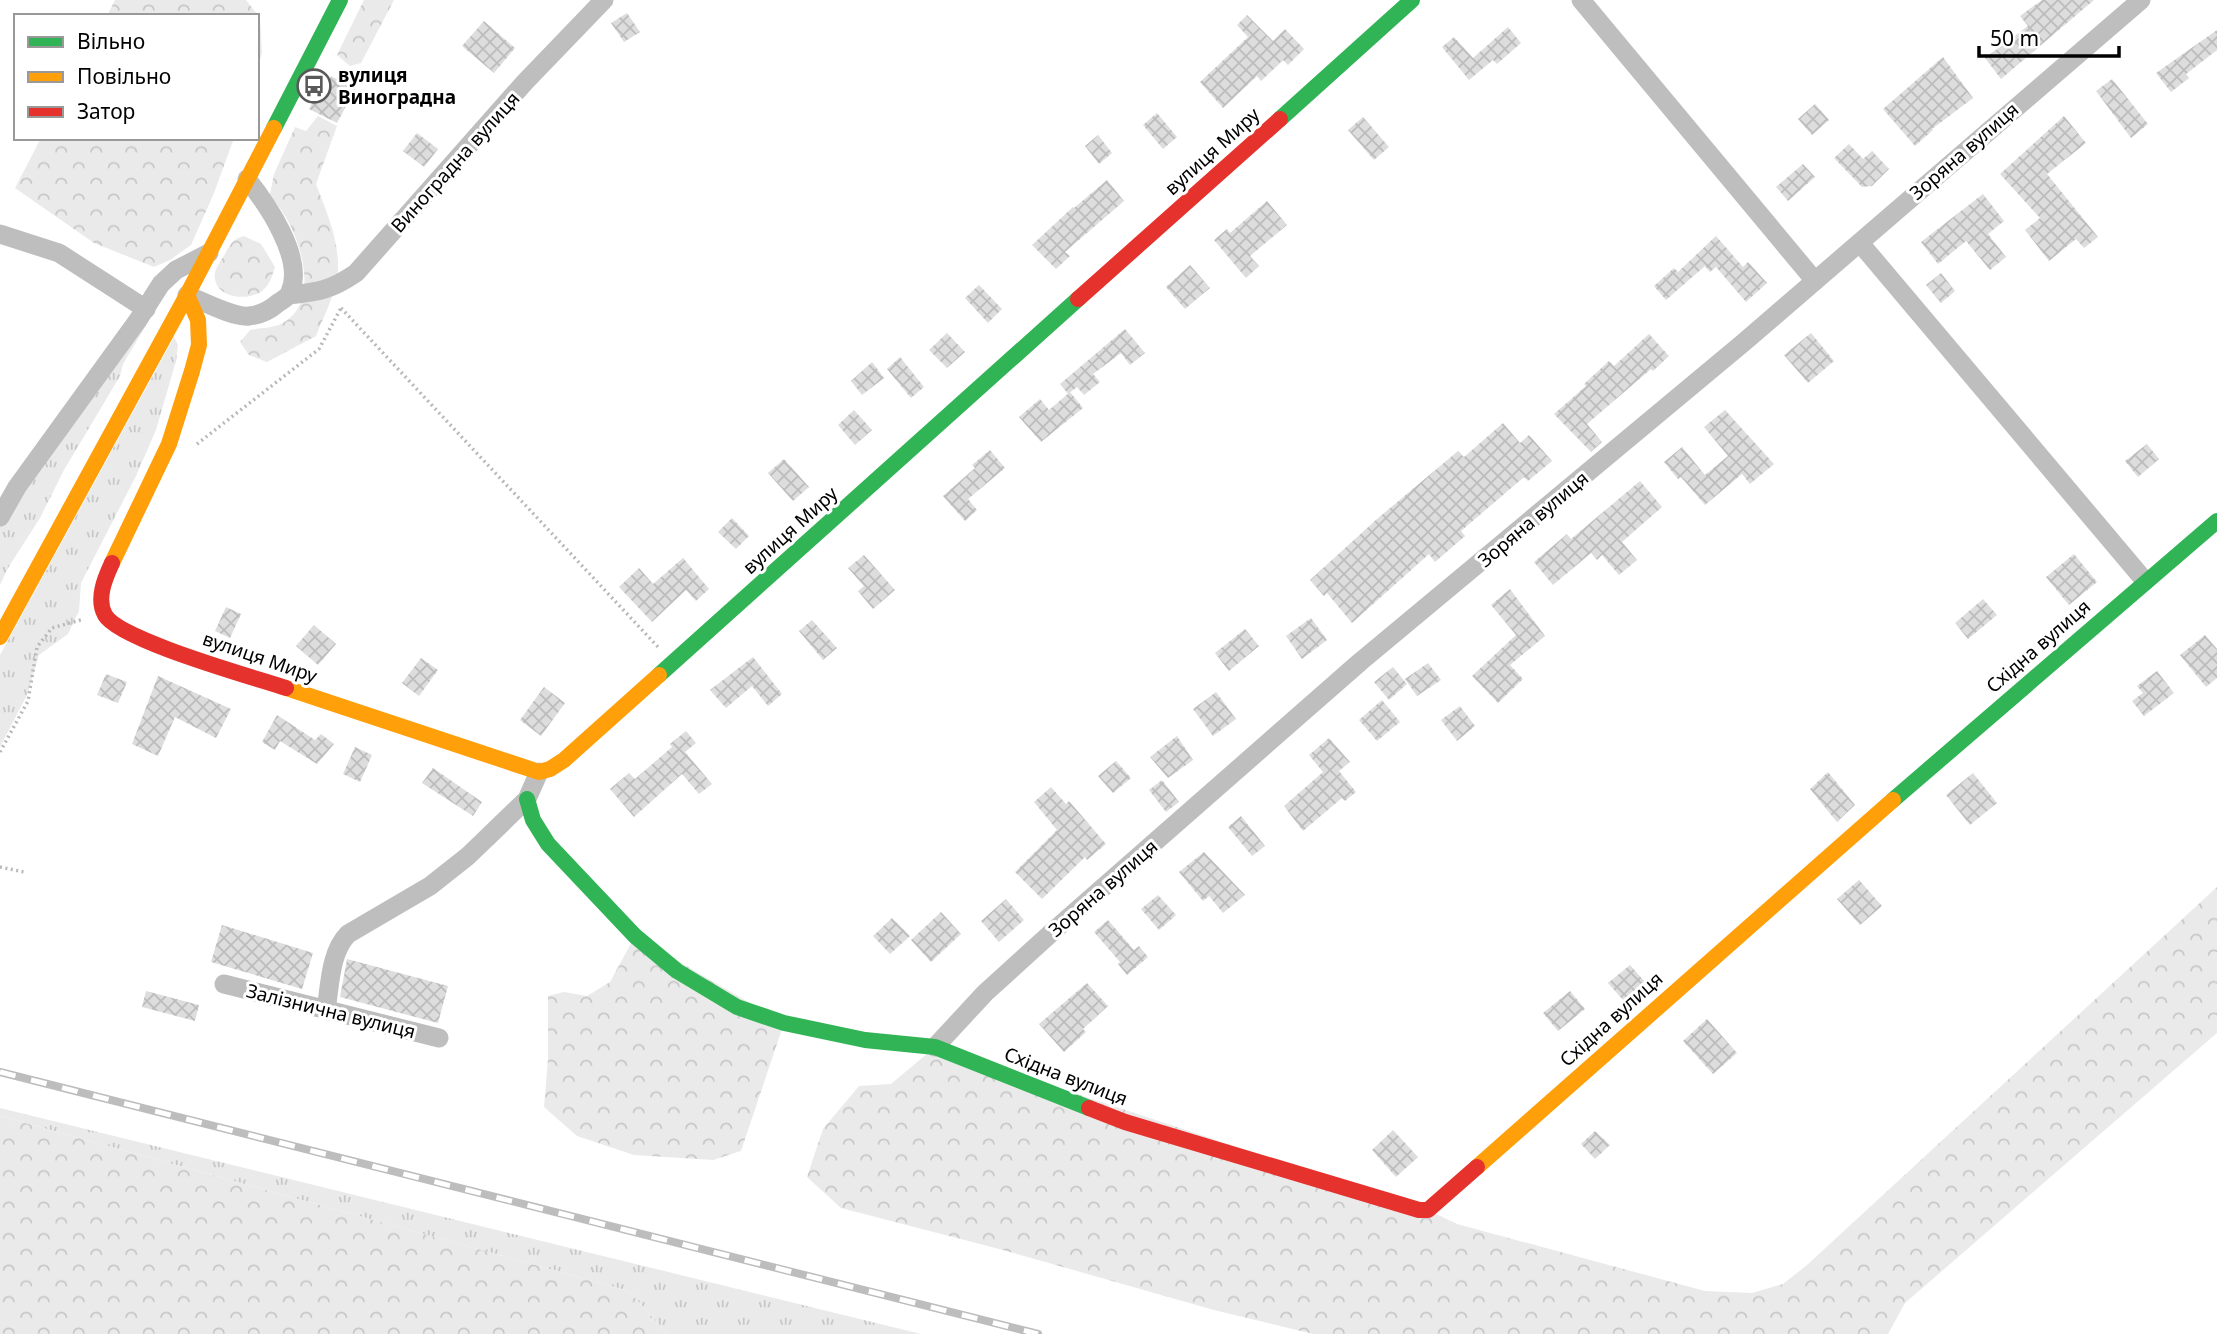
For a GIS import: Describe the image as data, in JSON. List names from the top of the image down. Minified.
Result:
{"streets":{"street":["вулиця Миру","Зоряна вулиця","Виноградна вулиця","Східна вулиця","Залізнична вулиця"]},"crossings":[["Зоряна вулиця","Східна вулиця"]],"places":{"bus stop":["вулиця Виноградна"]},"legend":["Вільно","Повільно","Затор"],"scale_bar":"50 m"}
